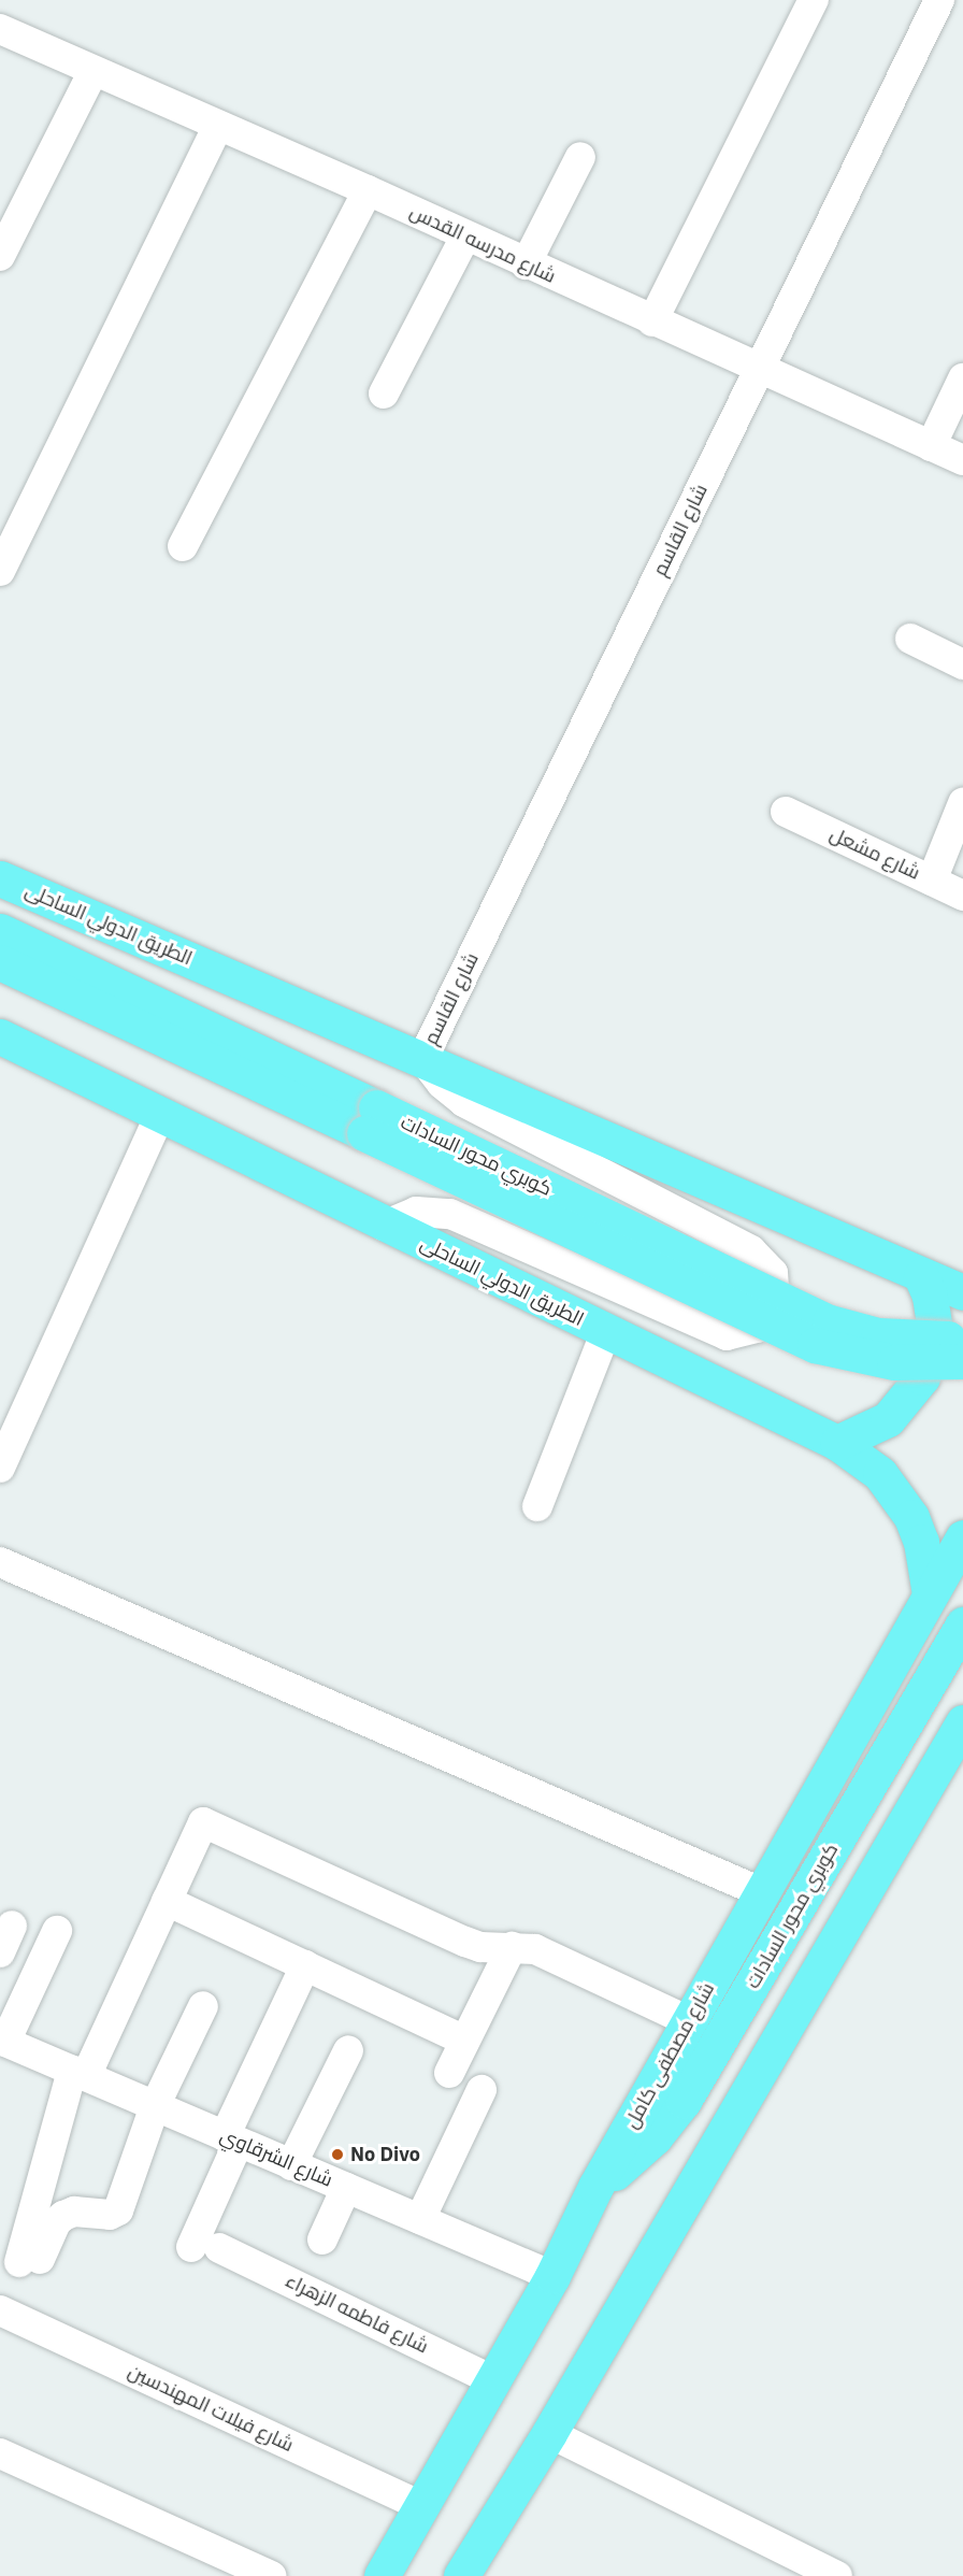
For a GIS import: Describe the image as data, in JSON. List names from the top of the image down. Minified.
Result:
{"streets":{"main road":["الطريق الدولي الساحلى","كوبري محور السادات","شارع مصطفى كامل"],"street":["شارع مدرسه القدس","شارع القاسم","شارع مشعل","شارع الشرقاوي","شارع فاطمه الزهراء","شارع فيلات المهندسين"]},"crossings":[["شارع مدرسه القدس","شارع القاسم"],["شارع القاسم","الطريق الدولي الساحلى"],["الطريق الدولي الساحلى","شارع مصطفى كامل"],["كوبري محور السادات","شارع مصطفى كامل"],["شارع مصطفى كامل","شارع الشرقاوي"],["شارع مصطفى كامل","شارع فاطمه الزهراء"],["شارع مصطفى كامل","شارع فيلات المهندسين"],["شارع الشرقاوي","شارع فاطمه الزهراء"]],"places":["No Divo"]}
